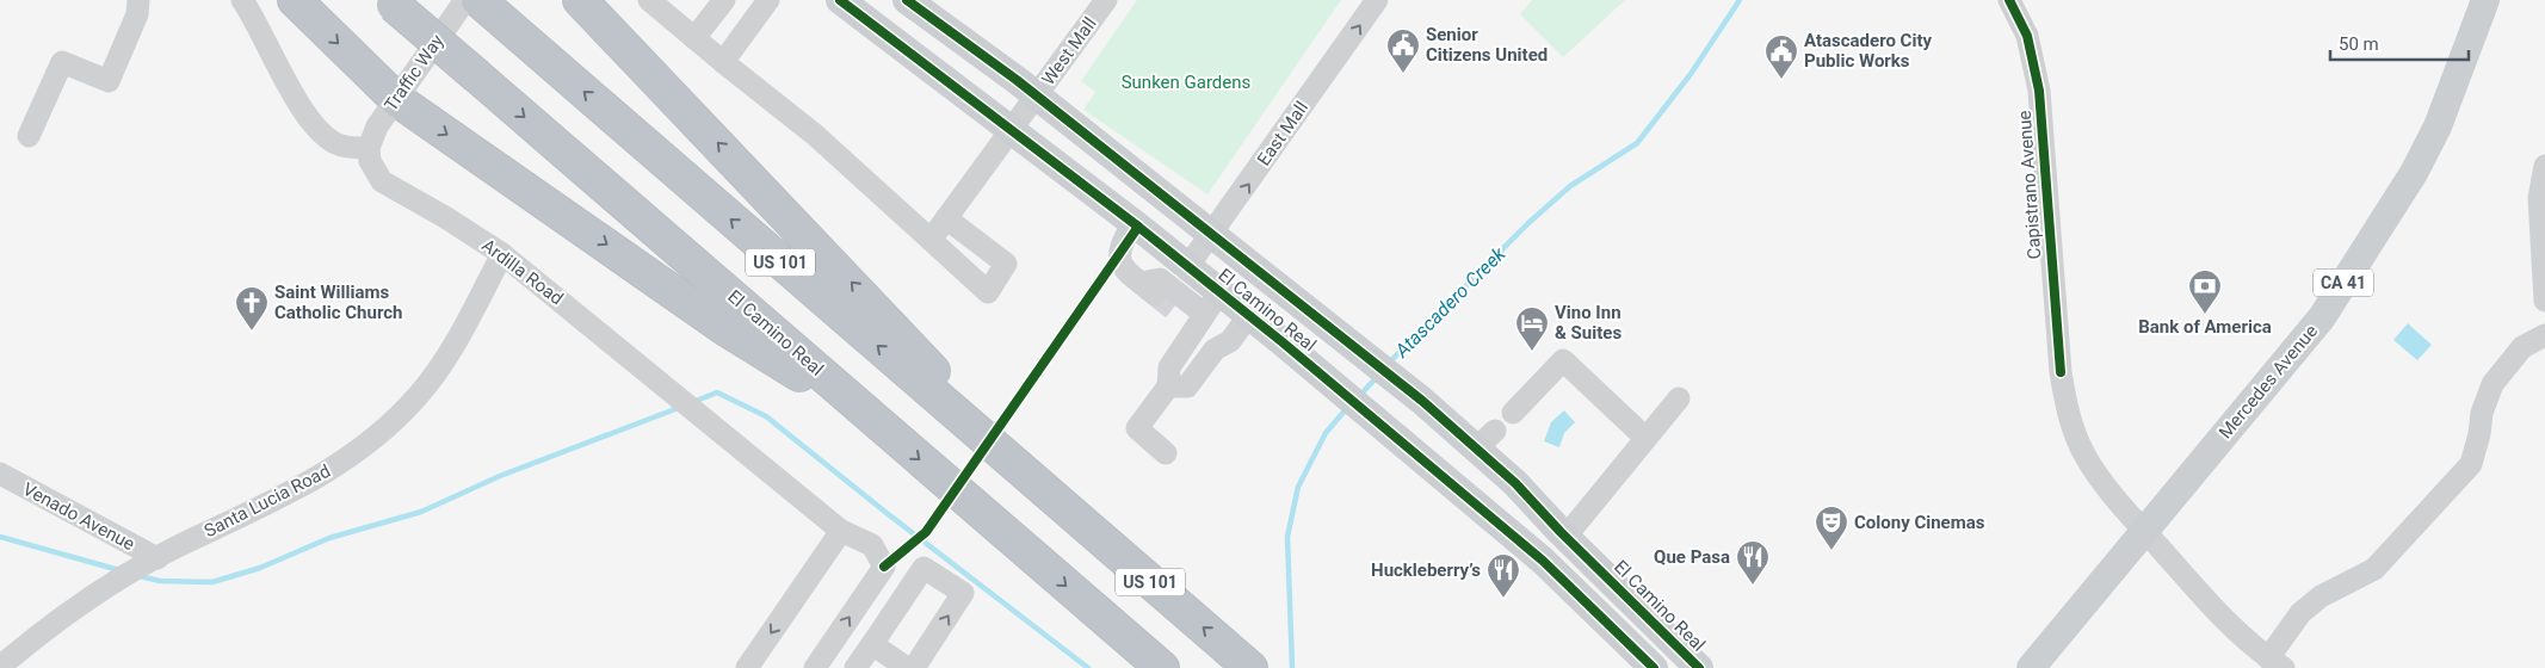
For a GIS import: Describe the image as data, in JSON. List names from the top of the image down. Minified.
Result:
{"streets":{"highway":["US 101","El Camino Real"],"main road":["CA 41","Mercedes Avenue"],"street":["West Mall","Traffic Way","East Mall","Capistrano Avenue","Ardilla Road","Santa Lucia Road","Venado Avenue"]},"crossings":[["West Mall","El Camino Real"],["Traffic Way","Ardilla Road"],["East Mall","El Camino Real"],["Capistrano Avenue","Mercedes Avenue"],["Ardilla Road","Santa Lucia Road"],["Santa Lucia Road","Venado Avenue"]],"one_way":["East Mall"],"water":["Atascadero Creek"],"parks":["Sunken Gardens"],"places":{"public building":["Senior Citizens United","Atascadero City Public Works"],"bank":["Bank of America"],"church":["Saint Williams Catholic Church"],"hotel":["Vino Inn & Suites"],"theatre":["Colony Cinemas"],"restaurant":["Que Pasa","Huckleberry’s"]},"scale_bar":"50 m"}
